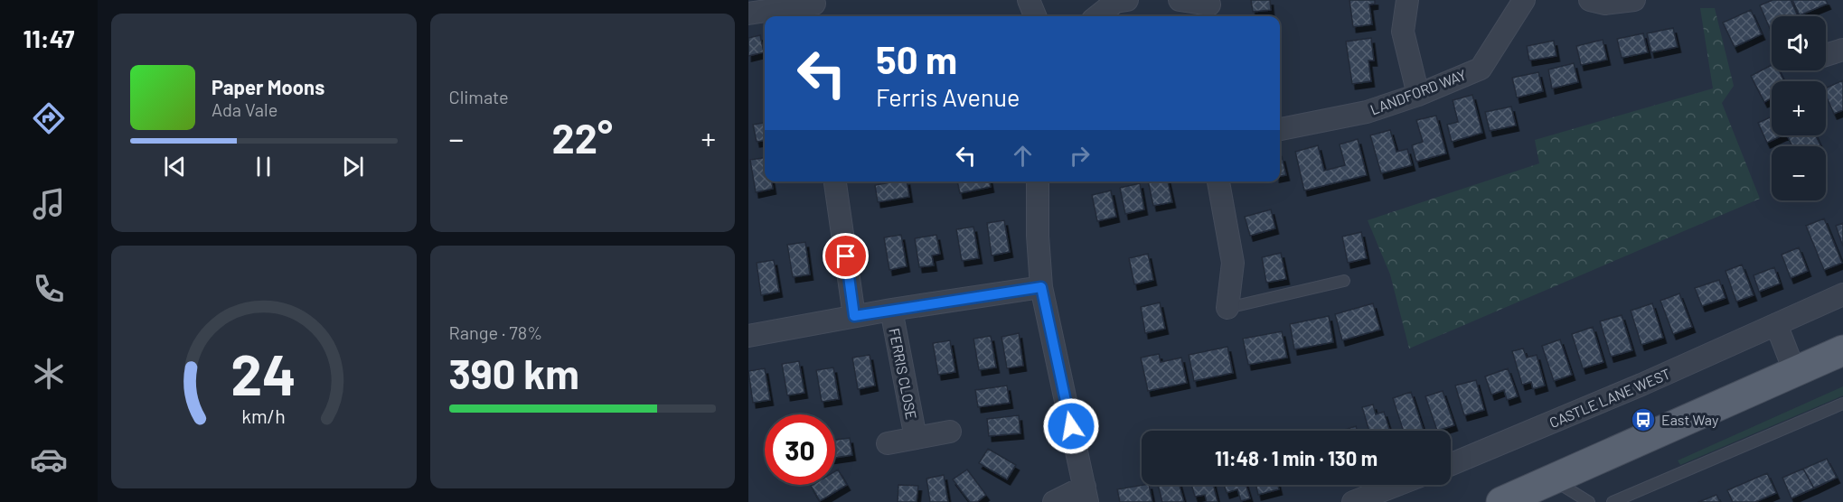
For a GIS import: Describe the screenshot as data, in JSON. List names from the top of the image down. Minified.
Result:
{"streets":{"street":["LANDFORD WAY","FERRIS CLOSE","CASTLE LANE WEST"]},"places":{"bus stop":["East Way"]},"page":{"tabs":"11:47","tile":["Climate",["Range · 78%","390 km"]],"map_buttons":["+","−"],"turn":["50 m","Ferris Avenue"],"song":["Paper Moons","Ada Vale"],"heat":["−","22°","+"],"limit":"30","trip":"11:48 · 1 min · 130 m","gauge":["24","km/h"]}}
